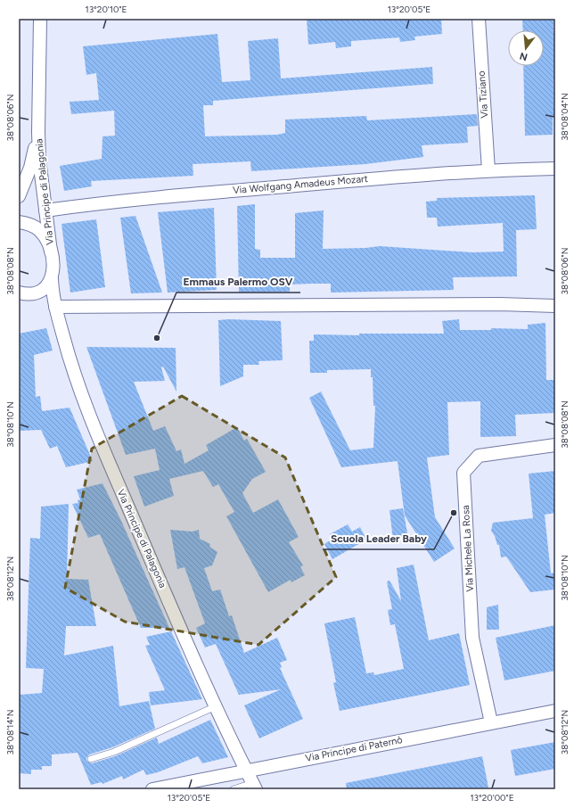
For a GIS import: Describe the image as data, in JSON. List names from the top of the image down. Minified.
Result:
{"streets":{"street":["Via Tiziano","Via Wolfgang Amadeus Mozart","Via Principe di Palagonia","Via Michele La Rosa","Via Principe di Paternò"]},"crossings":[["Via Tiziano","Via Wolfgang Amadeus Mozart"],["Via Wolfgang Amadeus Mozart","Via Principe di Palagonia"],["Via Principe di Palagonia","Via Principe di Paternò"],["Via Michele La Rosa","Via Principe di Paternò"]],"places":["Emmaus Palermo OSV","Scuola Leader Baby"],"north":"bottom","coordinates":["13°20'10\"E","13°20'05\"E","38°08'04\"N","38°08'06\"N","38°08'08\"N","38°08'10\"N","38°08'12\"N","38°08'14\"N","13°20'00\"E"]}
